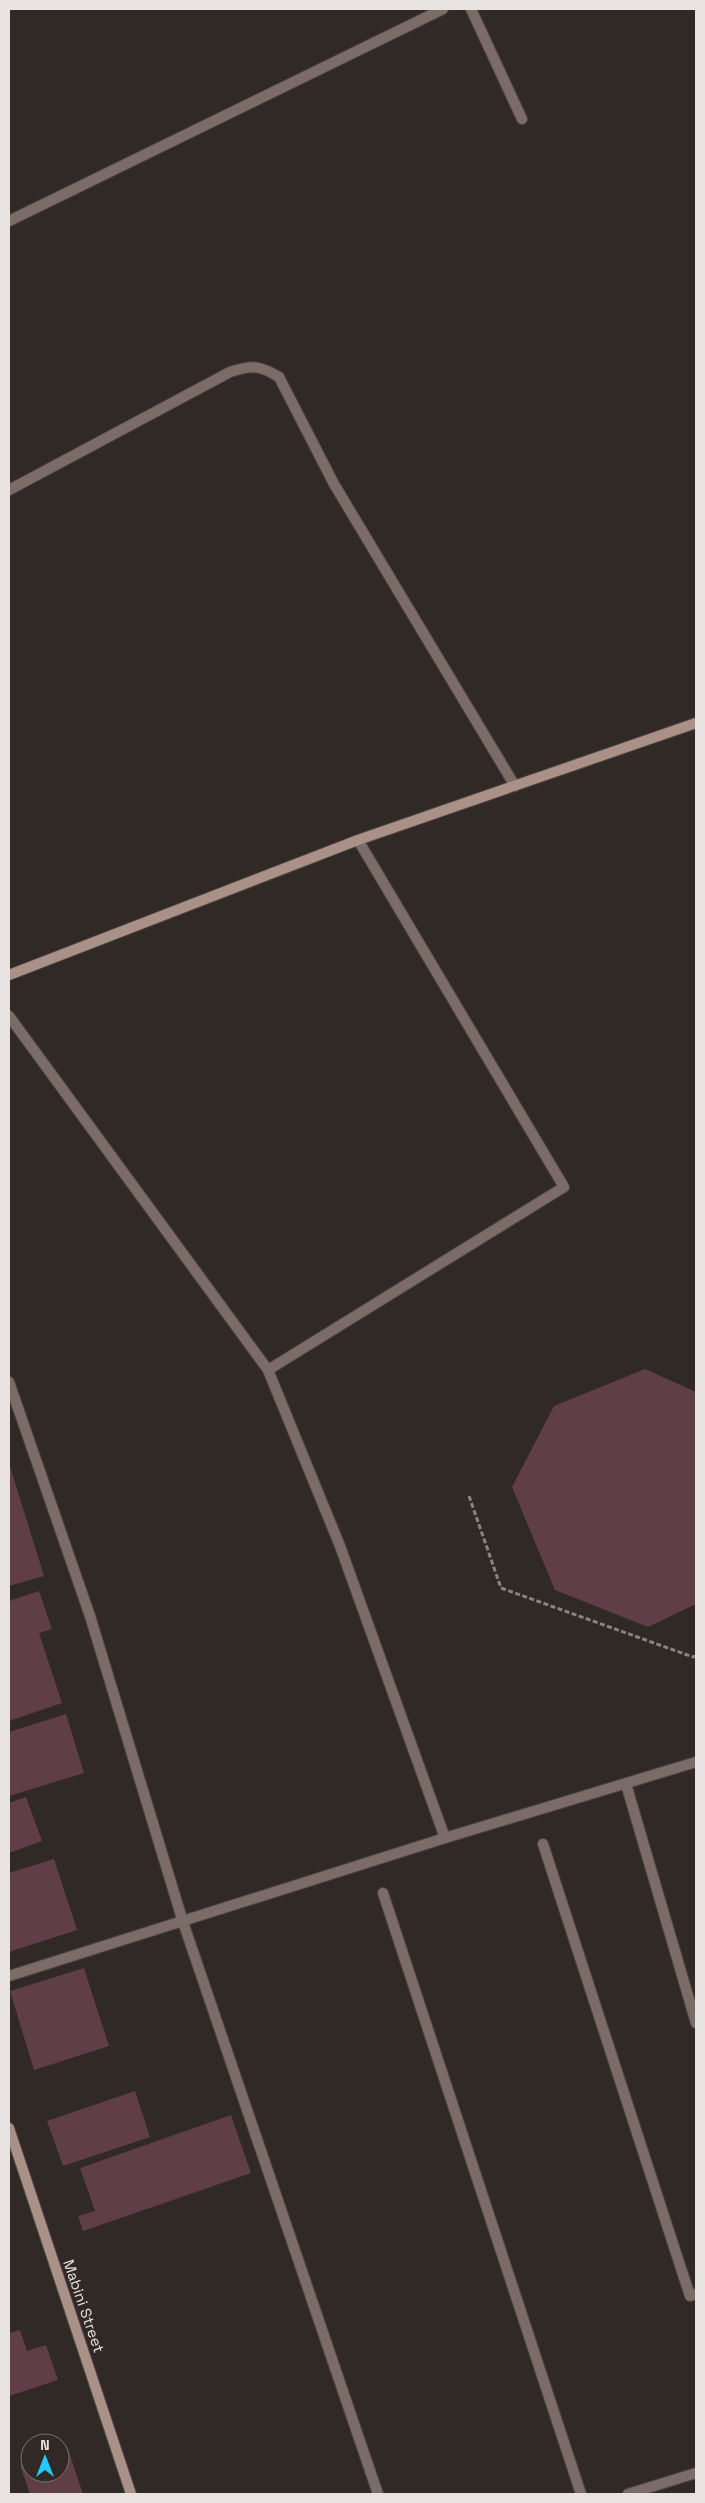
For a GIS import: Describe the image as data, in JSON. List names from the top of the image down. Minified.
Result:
{"streets":{"street":["Mabini Street"]},"north":"top"}
